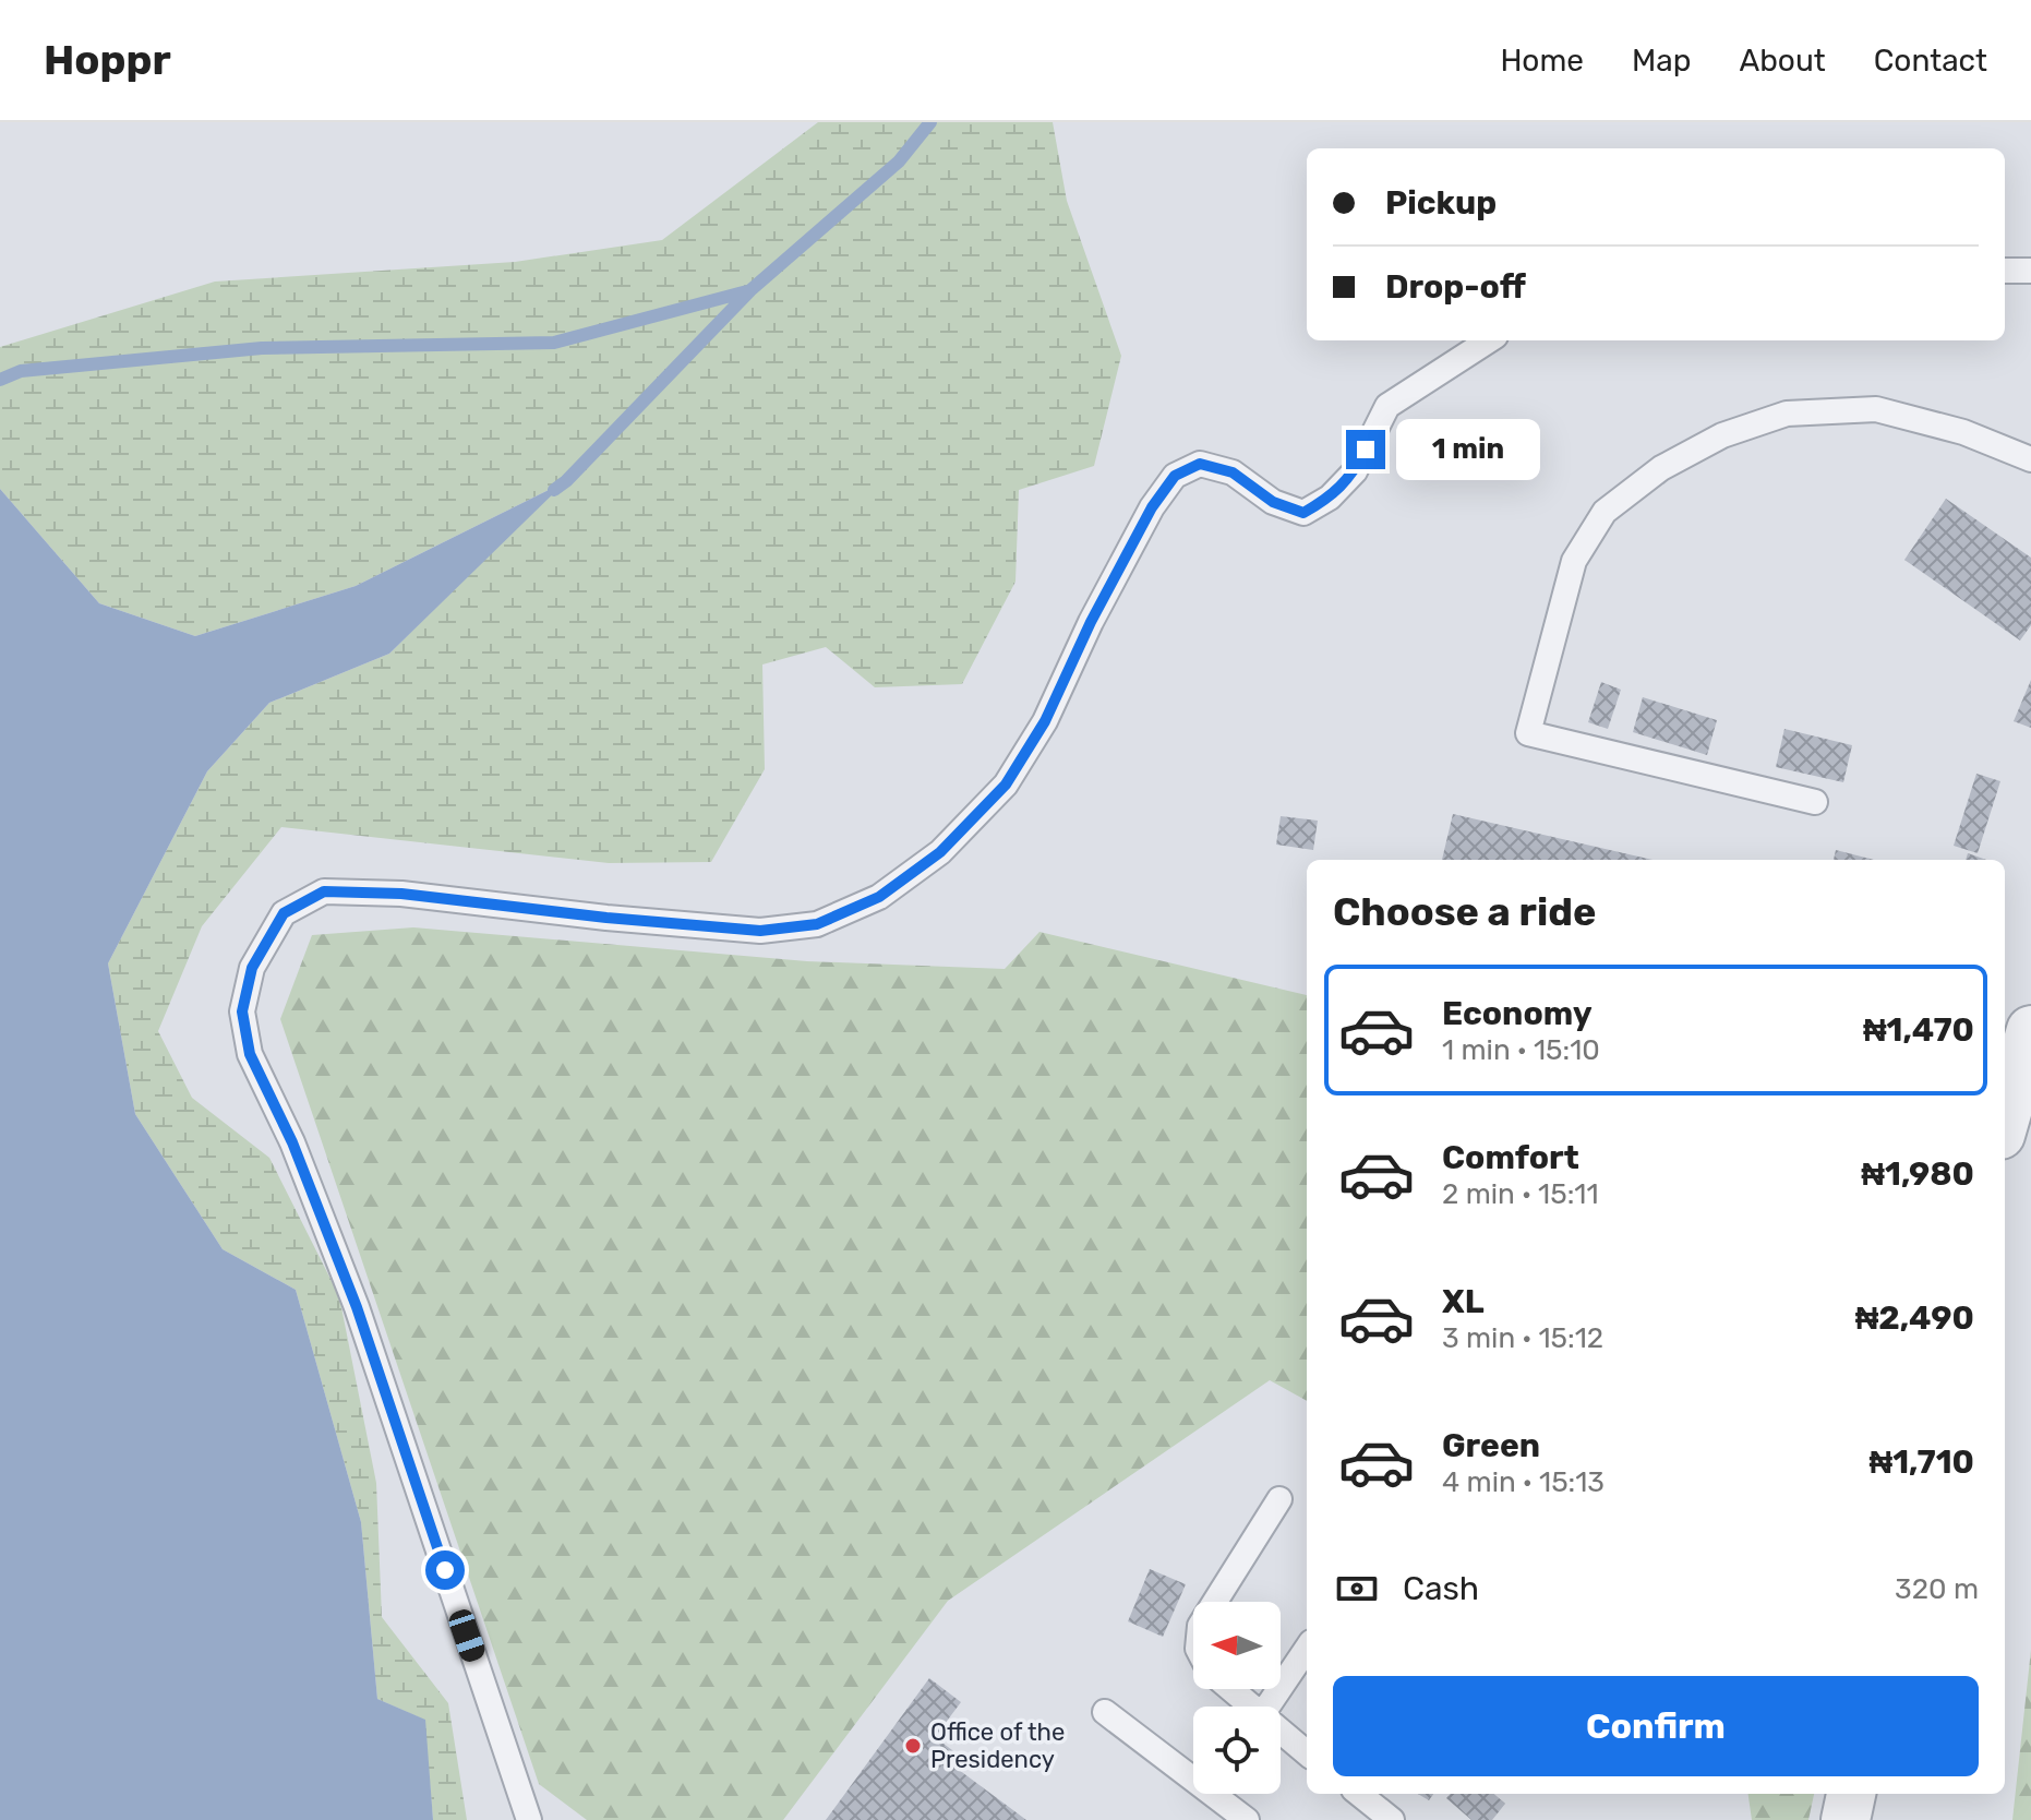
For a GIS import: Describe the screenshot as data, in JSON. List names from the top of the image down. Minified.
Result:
{"places":["Office of the Presidency"],"north":"left","page":{"header":"Hoppr","nav":["Home","Map","About","Contact"],"banner":["Pickup","Drop-off"],"bubble":"1 min","heading":"Choose a ride","list":[{"name":"Economy","note":"1 min · 15:10","value":"₦1,470"},{"name":"Comfort","note":"2 min · 15:11","value":"₦1,980"},{"name":"XL","note":"3 min · 15:12","value":"₦2,490"},{"name":"Green","note":"4 min · 15:13","value":"₦1,710"}],"pay":["Cash","320 m"],"buttons":"Confirm"}}
